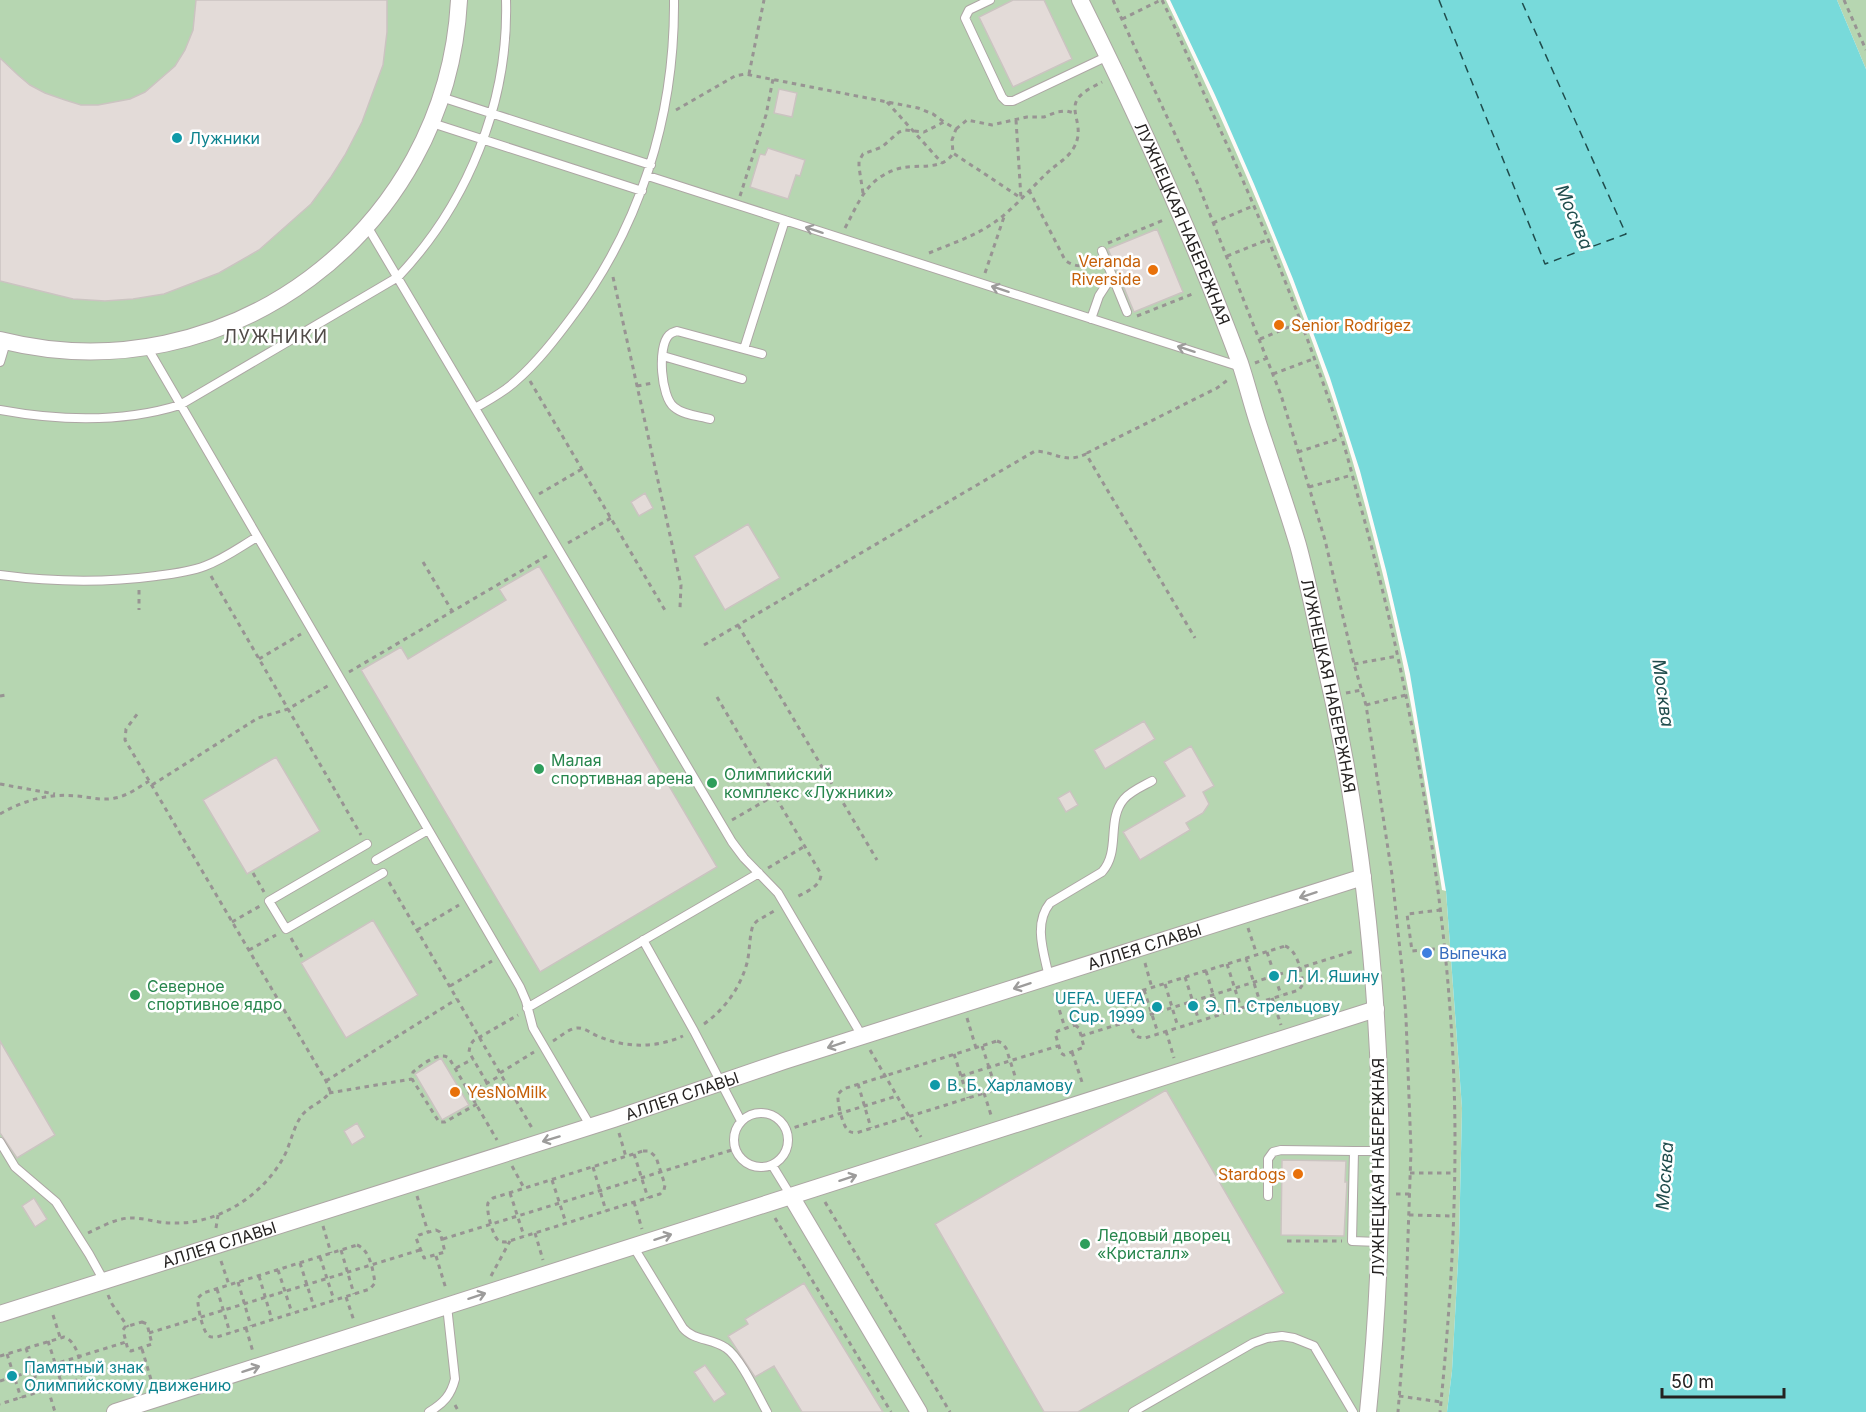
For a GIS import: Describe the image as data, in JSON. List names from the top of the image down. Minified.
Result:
{"streets":{"street":["ЛУЖНЕЦКАЯ НАБЕРЕЖНАЯ","АЛЛЕЯ СЛАВЫ"]},"crossings":[["ЛУЖНЕЦКАЯ НАБЕРЕЖНАЯ","АЛЛЕЯ СЛАВЫ"]],"districts":["ЛУЖНИКИ"],"water":["Москва"],"places":["Лужники","Veranda Riverside","Senior Rodrigez","Малая спортивная арена","Олимпийский комплекс «Лужники»","Выпечка","Л. И. Яшину","Северное спортивное ядро","Э. П. Стрельцову","UEFA. UEFA Cup. 1999","В. Б. Харламову","YesNoMilk","Stardogs","Ледовый дворец «Кристалл»","Памятный знак Олимпийскому движению"],"scale_bar":"50 m"}
